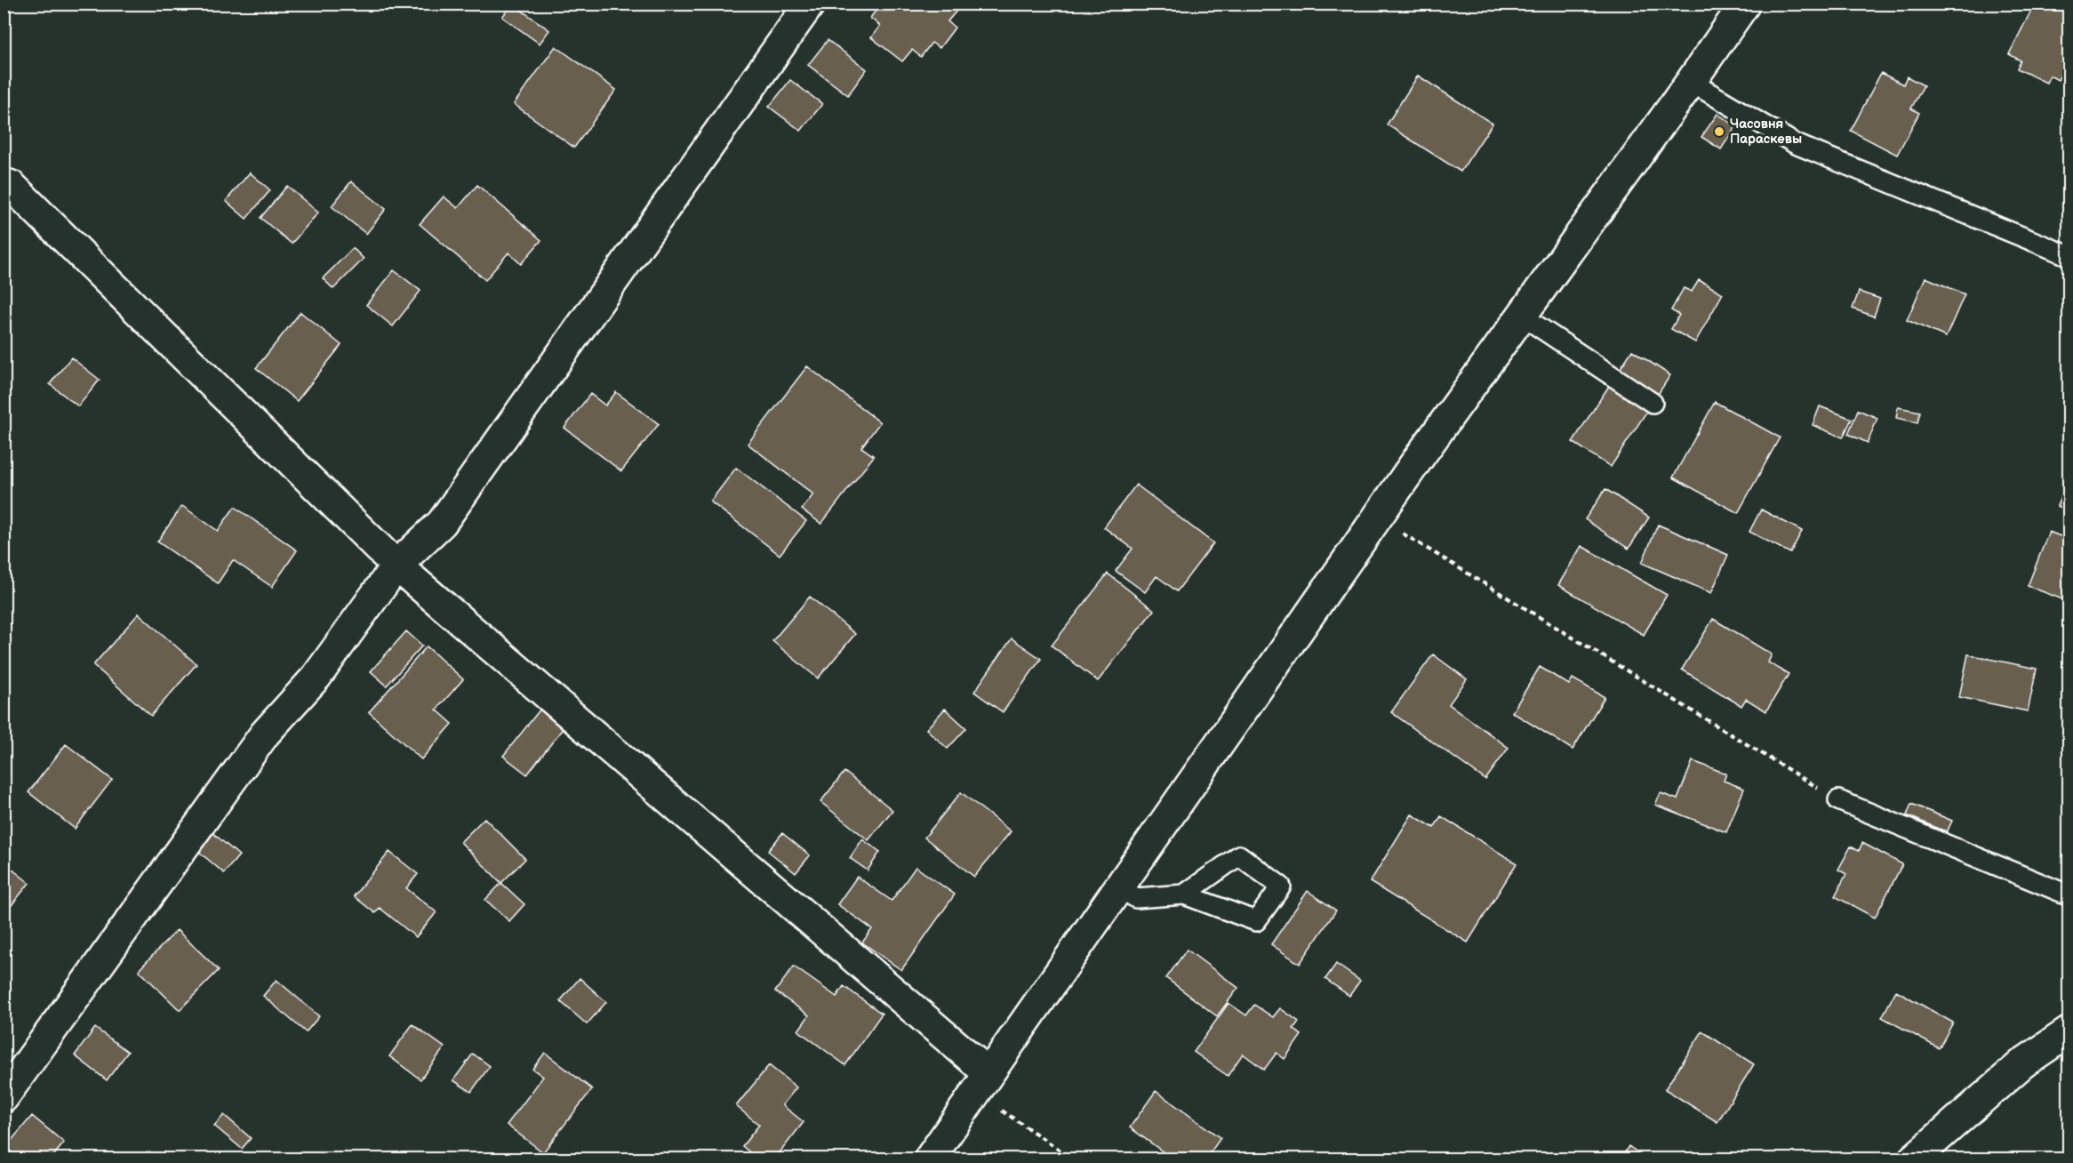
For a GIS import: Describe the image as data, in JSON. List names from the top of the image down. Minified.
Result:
{"places":["Часовня Параскевы"]}
